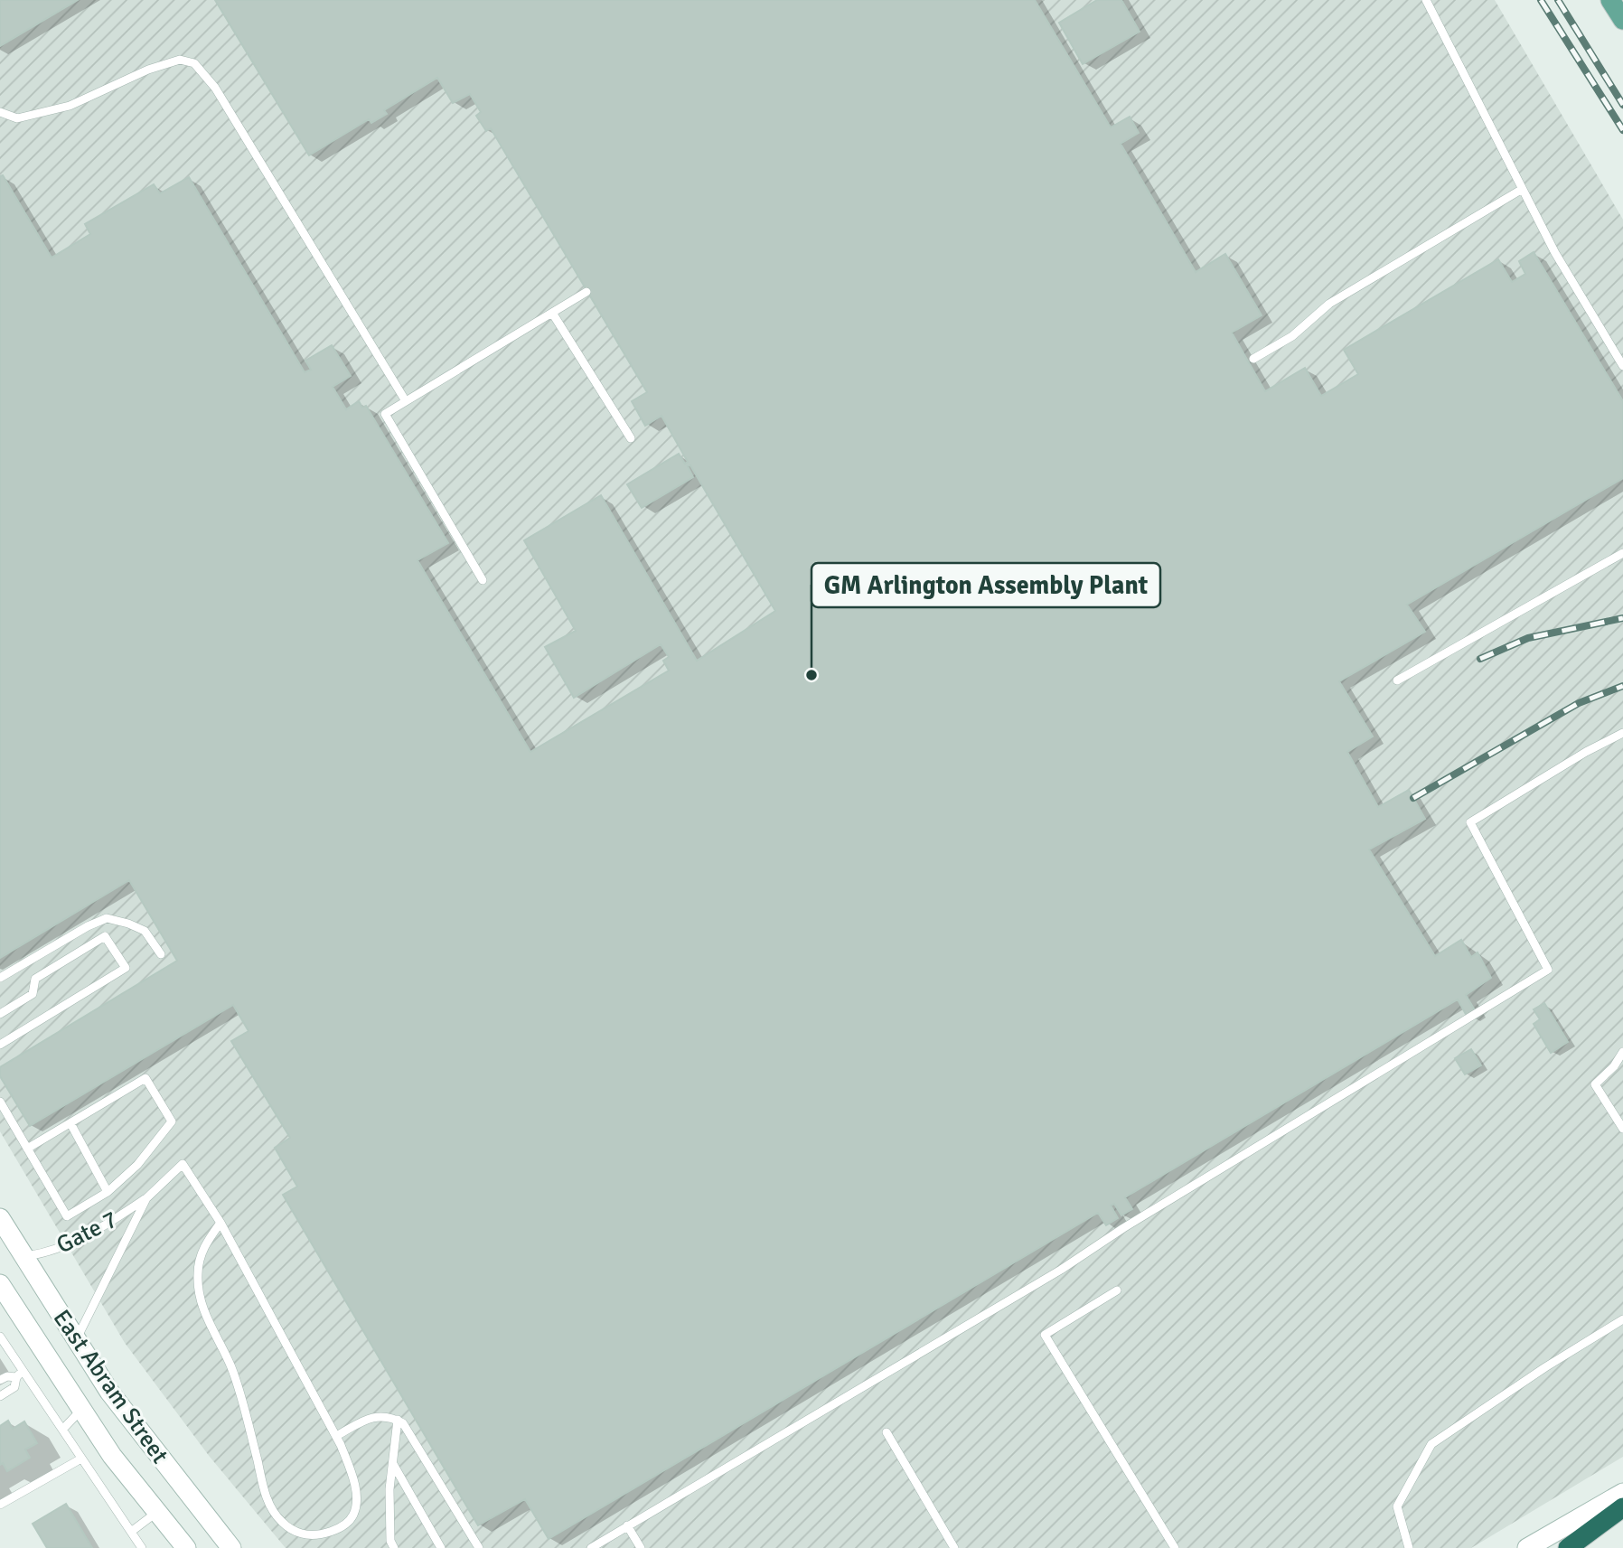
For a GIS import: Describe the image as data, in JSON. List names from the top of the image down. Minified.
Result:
{"streets":{"main road":["East Abram Street"],"lane":["Gate 7"]},"crossings":[["Gate 7","East Abram Street"]],"places":["GM Arlington Assembly Plant"]}
